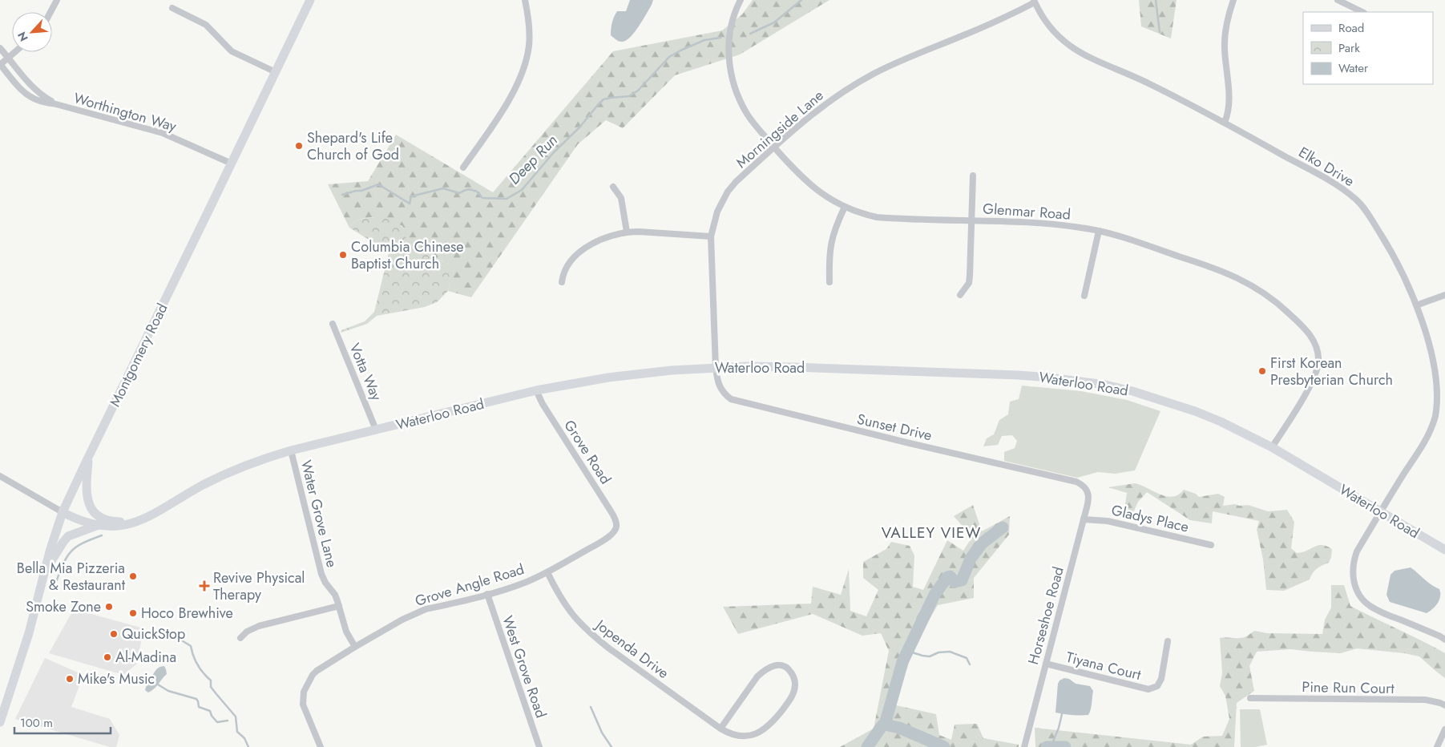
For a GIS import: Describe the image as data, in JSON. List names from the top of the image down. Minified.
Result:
{"streets":{"main road":["Montgomery Road","Waterloo Road"],"street":["Worthington Way","Morningside Lane","Elko Drive","Glenmar Road","Votta Way","Sunset Drive","Grove Road","Water Grove Lane","Gladys Place","Grove Angle Road","Horseshoe Road","Jopenda Drive","Tiyana Court","West Grove Road","Pine Run Court"]},"crossings":[["Worthington Way","Montgomery Road"],["Morningside Lane","Elko Drive"],["Morningside Lane","Glenmar Road"],["Morningside Lane","Waterloo Road"],["Morningside Lane","Sunset Drive"],["Elko Drive","Waterloo Road"],["Glenmar Road","Waterloo Road"],["Montgomery Road","Waterloo Road"],["Waterloo Road","Votta Way"],["Waterloo Road","Sunset Drive"],["Waterloo Road","Grove Road"],["Waterloo Road","Water Grove Lane"],["Sunset Drive","Horseshoe Road"],["Grove Road","Grove Angle Road"],["Water Grove Lane","Grove Angle Road"],["Gladys Place","Horseshoe Road"],["Grove Angle Road","Jopenda Drive"],["Grove Angle Road","West Grove Road"],["Horseshoe Road","Tiyana Court"]],"districts":["VALLEY VIEW"],"water":["Deep Run"],"places":{"other":["Shepard's Life Church of God","Columbia Chinese Baptist Church","First Korean Presbyterian Church","Bella Mia Pizzeria & Restaurant","Smoke Zone","Hoco Brewhive","QuickStop","Al-Madina","Mike's Music"],"health":["Revive Physical Therapy"]},"legend":["Road","Park","Water"],"scale_bar":"100 m","north":"bottom left"}
